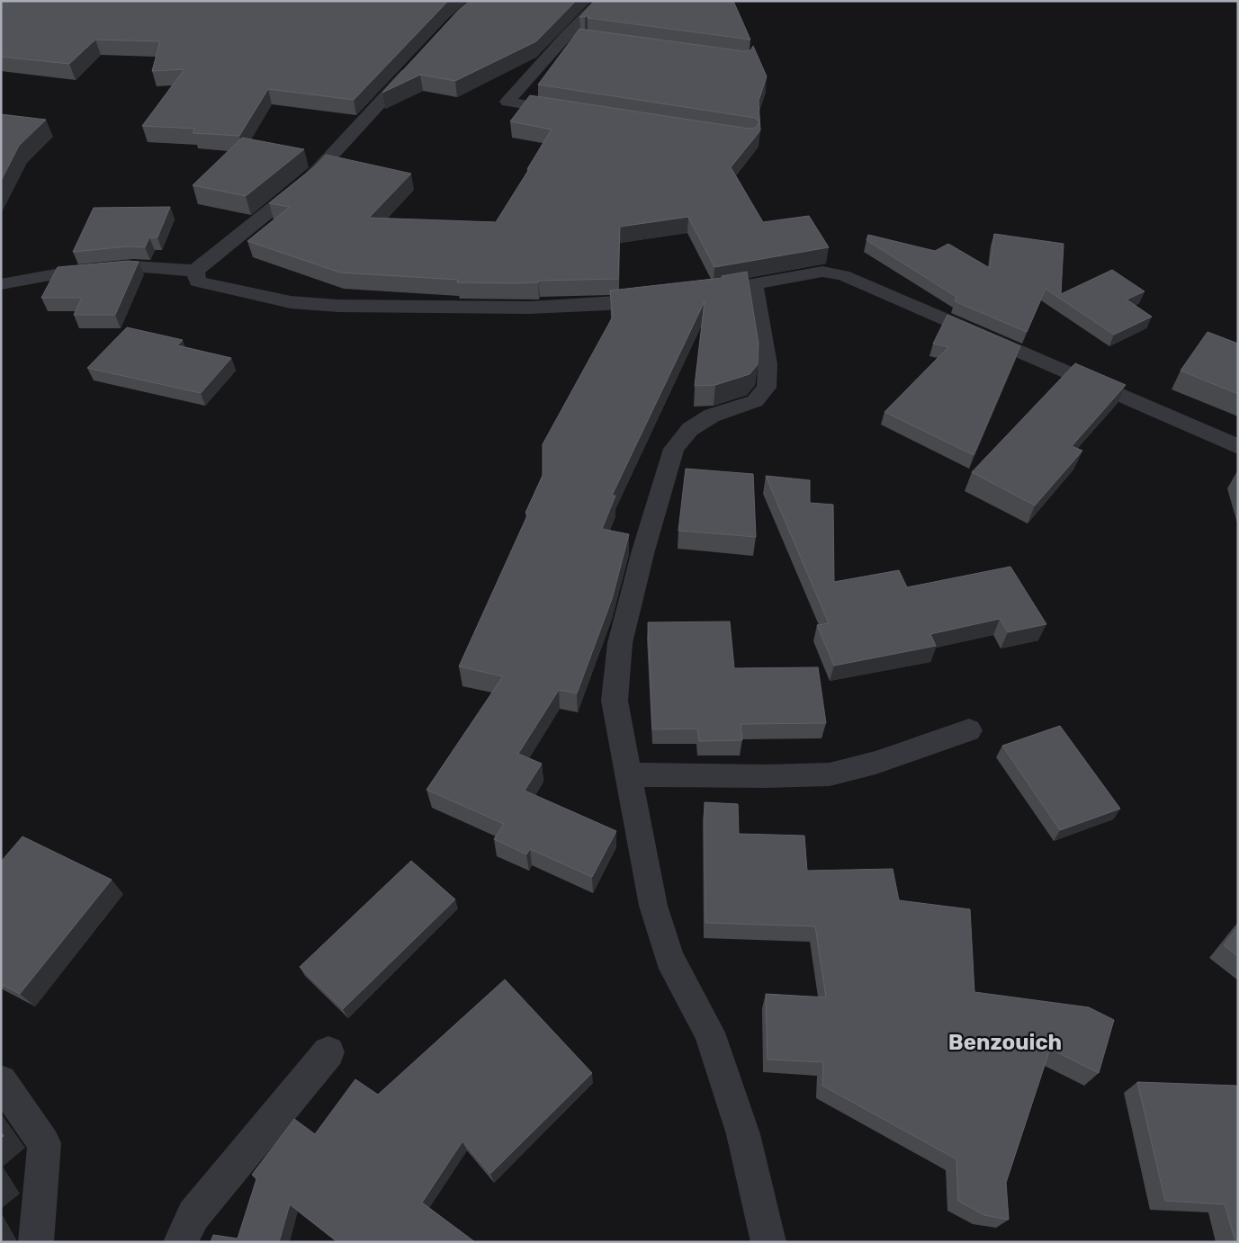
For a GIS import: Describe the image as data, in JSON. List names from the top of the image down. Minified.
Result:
{"districts":["Benzouich"]}
